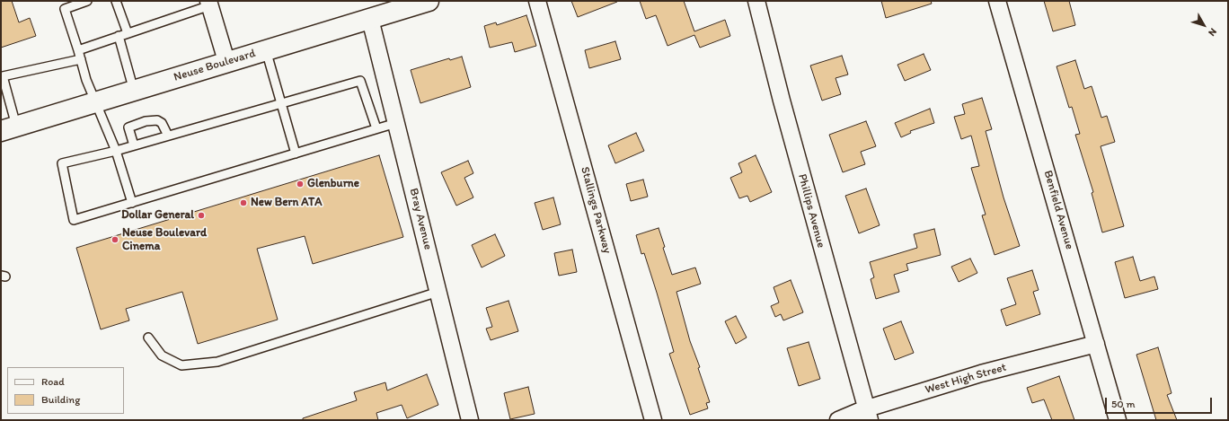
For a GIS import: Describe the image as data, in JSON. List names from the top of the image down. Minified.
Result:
{"streets":{"main road":["Neuse Boulevard"],"street":["Stallings Parkway","Benfield Avenue","Phillips Avenue","Bray Avenue","West High Street"]},"crossings":[["Neuse Boulevard","Bray Avenue"],["Benfield Avenue","West High Street"],["Phillips Avenue","West High Street"]],"places":["Glenburne","New Bern ATA","Dollar General","Neuse Boulevard Cinema"],"legend":["Road","Building"],"scale_bar":"50 m","north":"bottom right"}
